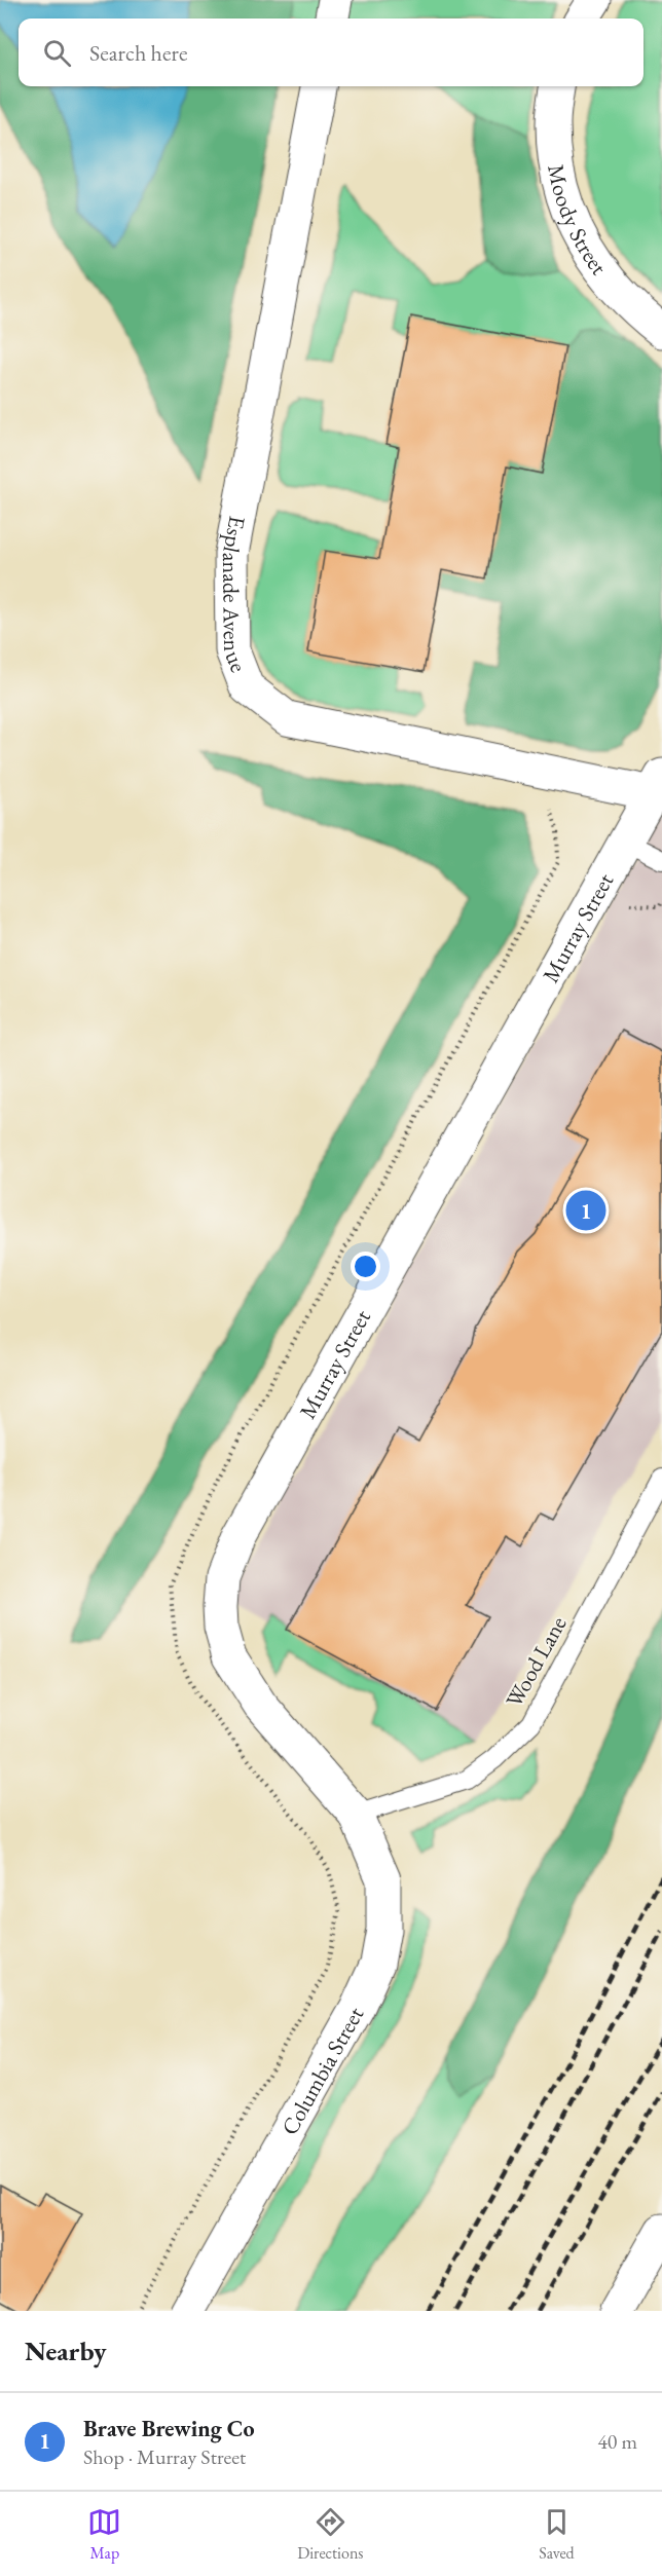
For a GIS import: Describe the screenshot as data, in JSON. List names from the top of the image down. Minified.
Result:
{"streets":{"street":["Moody Street","Esplanade Avenue","Murray Street","Columbia Street"],"lane":["Wood Lane"]},"crossings":[["Esplanade Avenue","Murray Street"],["Murray Street","Wood Lane"],["Murray Street","Columbia Street"],["Wood Lane","Columbia Street"]],"page":{"search":"Search here","pins":"1","heading":"Nearby","list":[{"mark":"1","name":"Brave Brewing Co","note":"Shop · Murray Street","value":"40 m"}],"nav":["Map","Directions","Saved"]}}
